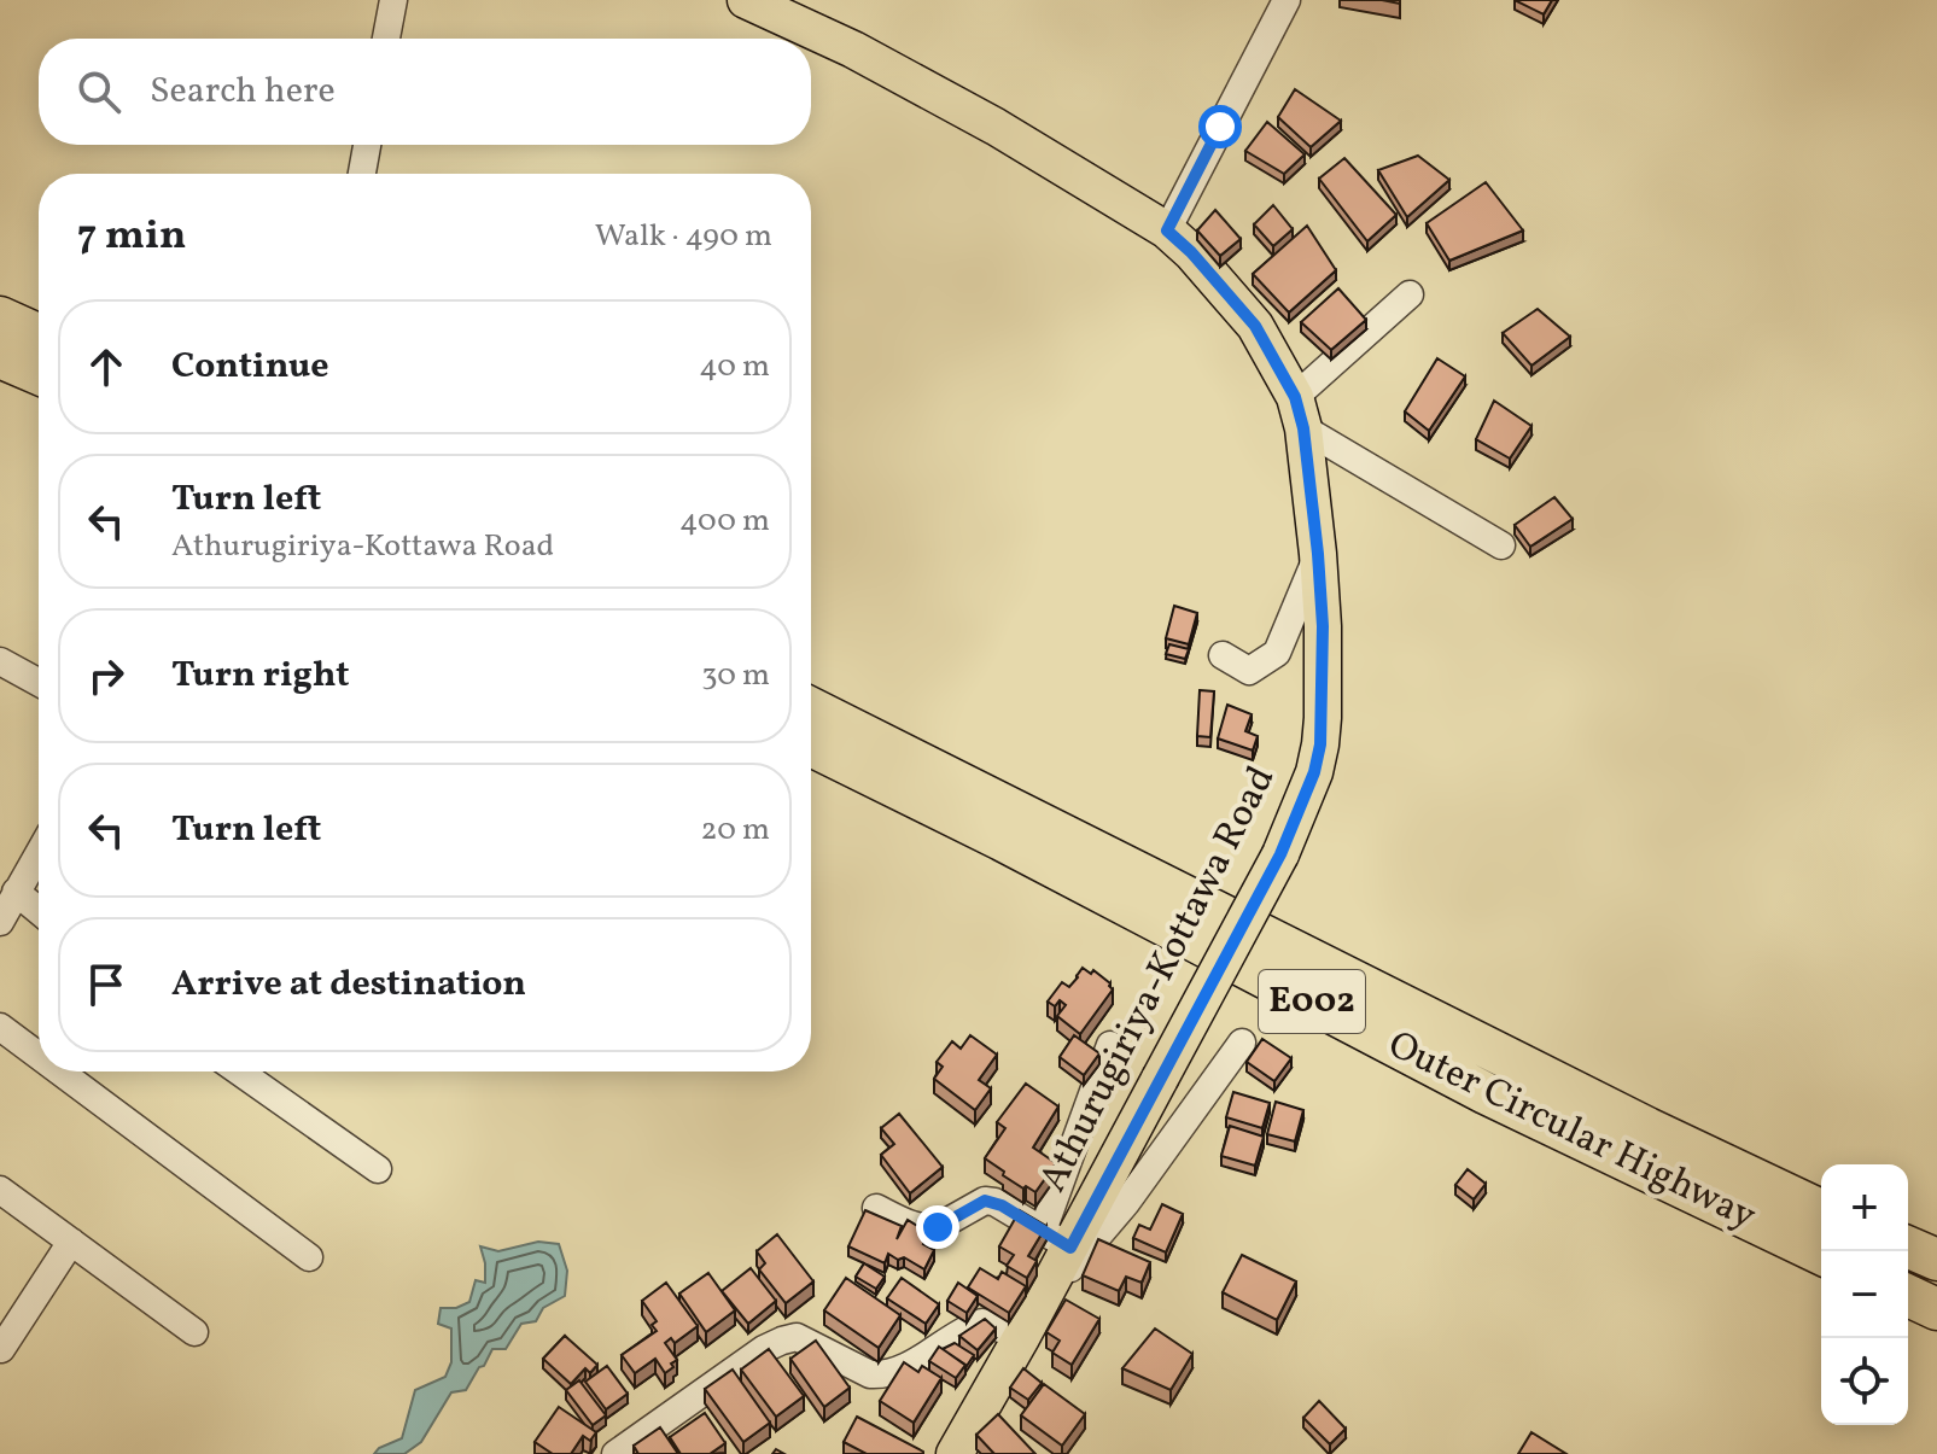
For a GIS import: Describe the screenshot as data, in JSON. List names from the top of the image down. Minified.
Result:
{"streets":{"highway":["E002","Outer Circular Highway"],"main road":["Athurugiriya-Kottawa Road"]},"page":{"search":"Search here","heading":["7 min","Walk · 490 m"],"list":[["Continue","40 m"],["Turn left","Athurugiriya-Kottawa Road","400 m"],["Turn right","30 m"],["Turn left","20 m"],"Arrive at destination"],"map_buttons":["+","−"]}}
